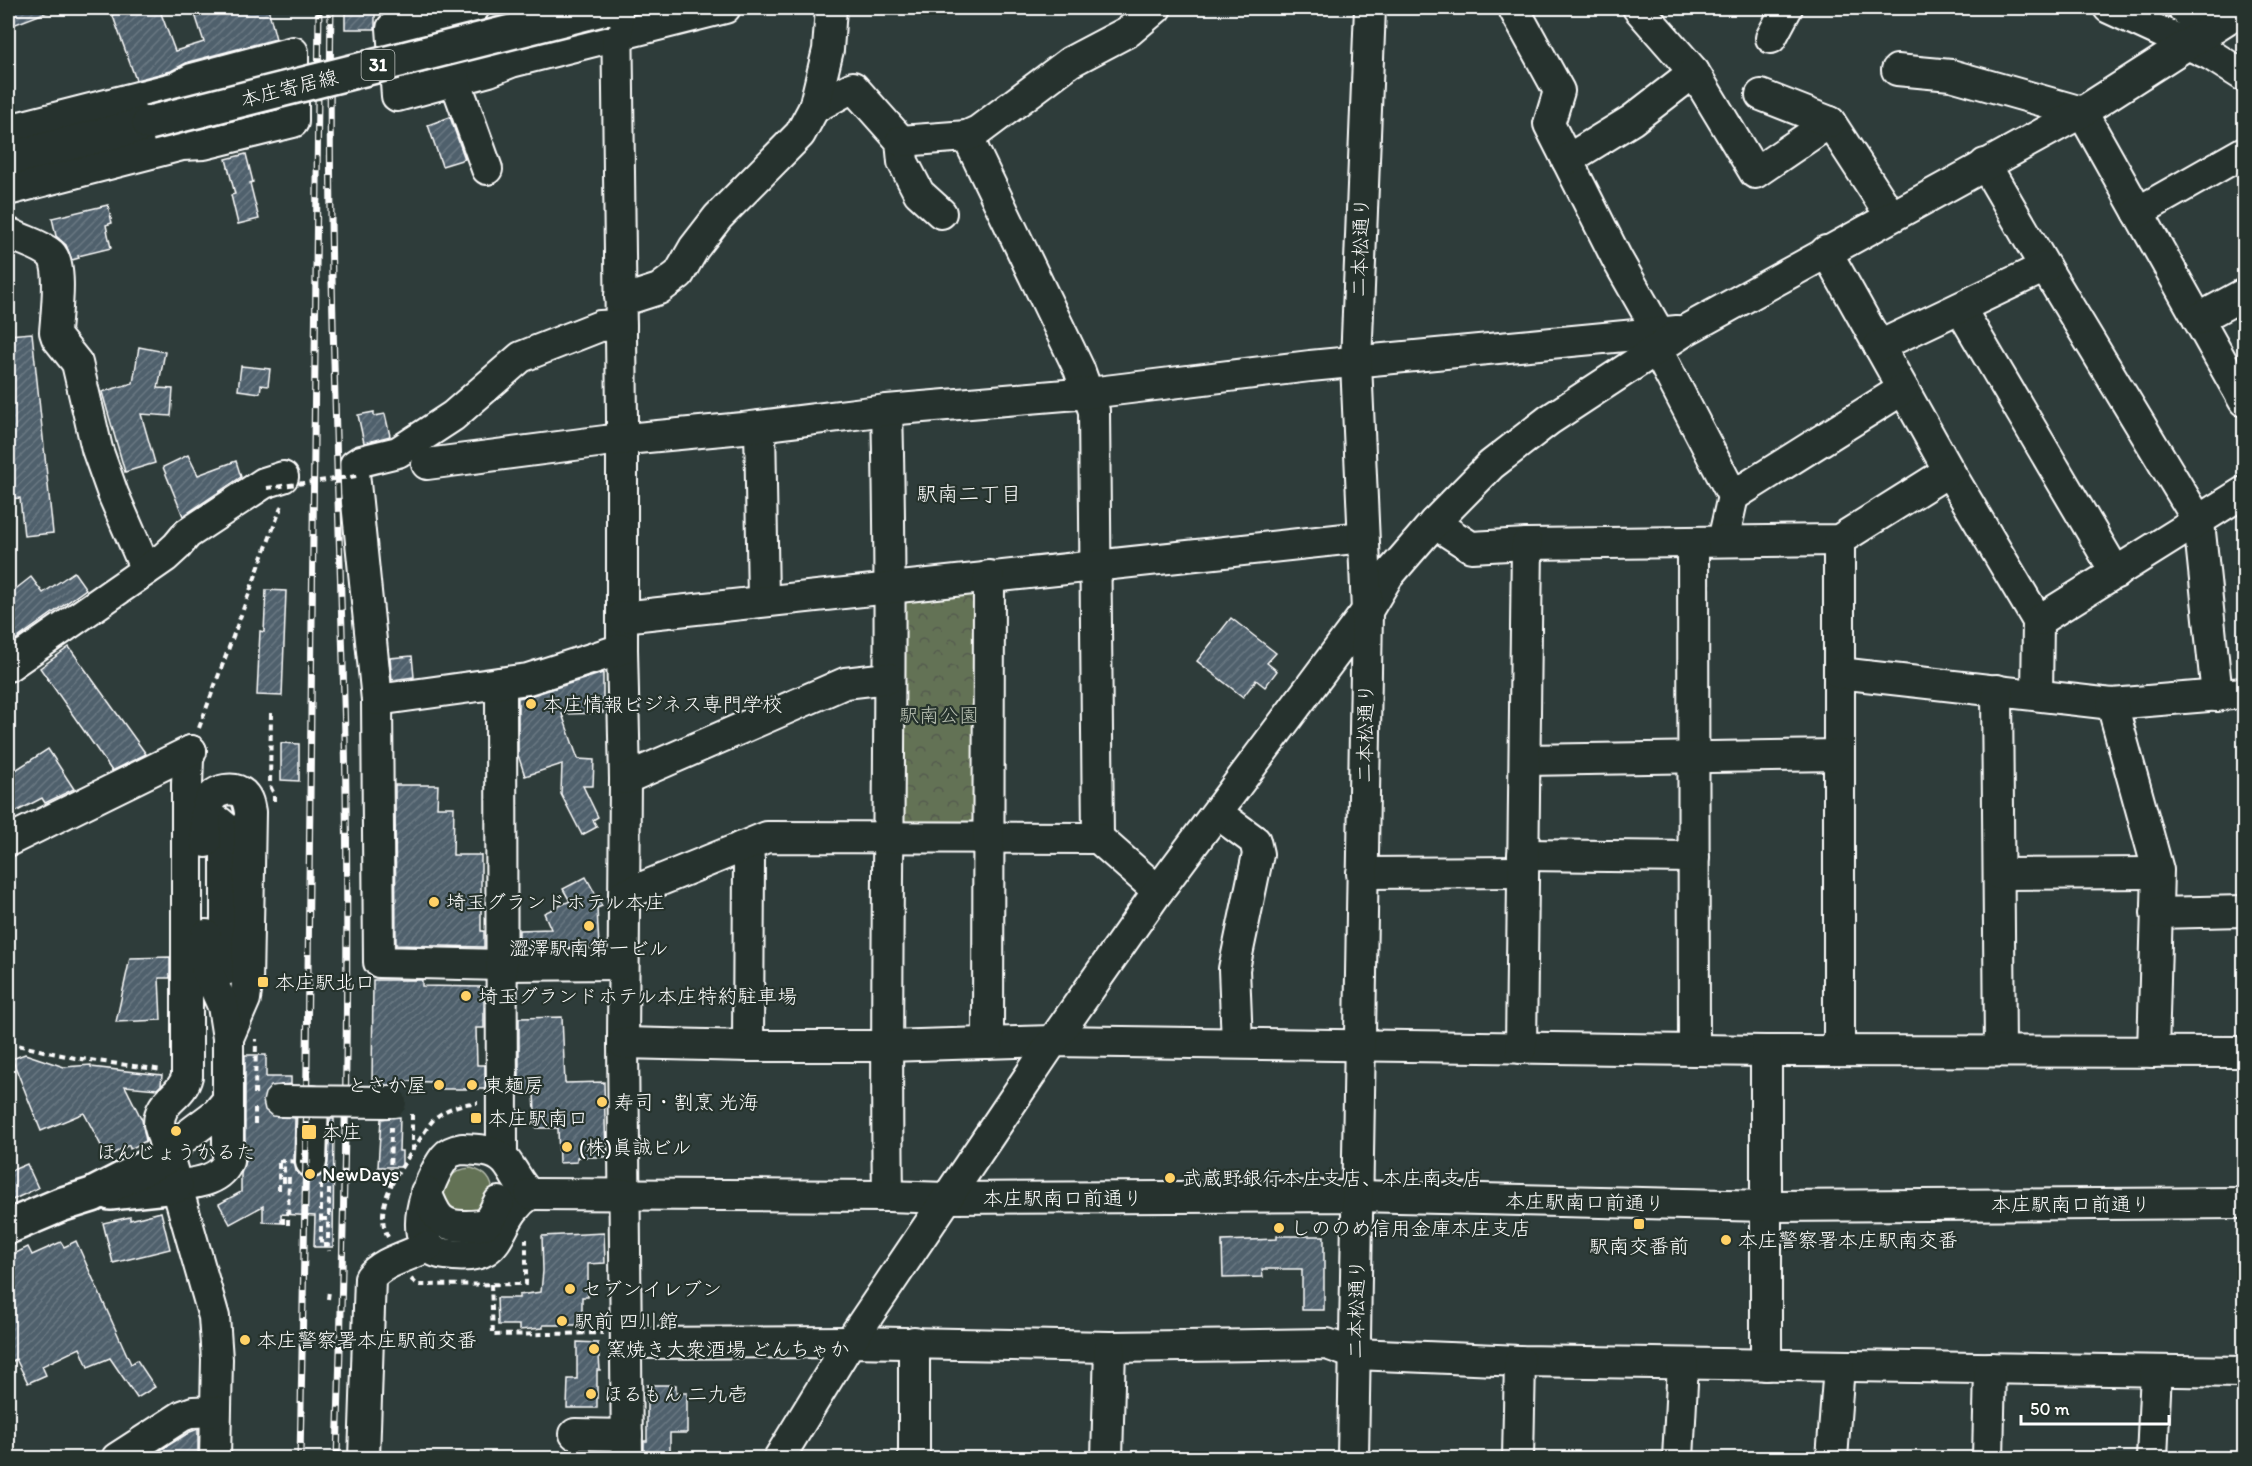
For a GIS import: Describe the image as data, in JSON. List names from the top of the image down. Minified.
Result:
{"streets":{"main road":["31","本庄寄居線"],"street":["二本松通り","本庄駅南口前通り"]},"crossings":[["二本松通り","本庄駅南口前通り"]],"districts":["駅南二丁目"],"parks":["駅南公園"],"places":{"other":["本庄情報ビジネス専門学校","埼玉グランドホテル本庄","澀澤駅南第一ビル","埼玉グランドホテル本庄特約駐車場","とさか屋","東麺房","寿司・割烹 光海","ほんじょうかるた","(株)眞誠ビル","NewDays","武蔵野銀行本庄支店、本庄南支店","しののめ信用金庫本庄支店","本庄警察署本庄駅南交番","セブンイレブン","駅前 四川館","本庄警察署本庄駅前交番","窯焼き大衆酒場 どんちゃか","ほるもん 二九壱"],"transit":["本庄駅北口","本庄駅南口","本庄","駅南交番前"]},"scale_bar":"50 m"}
